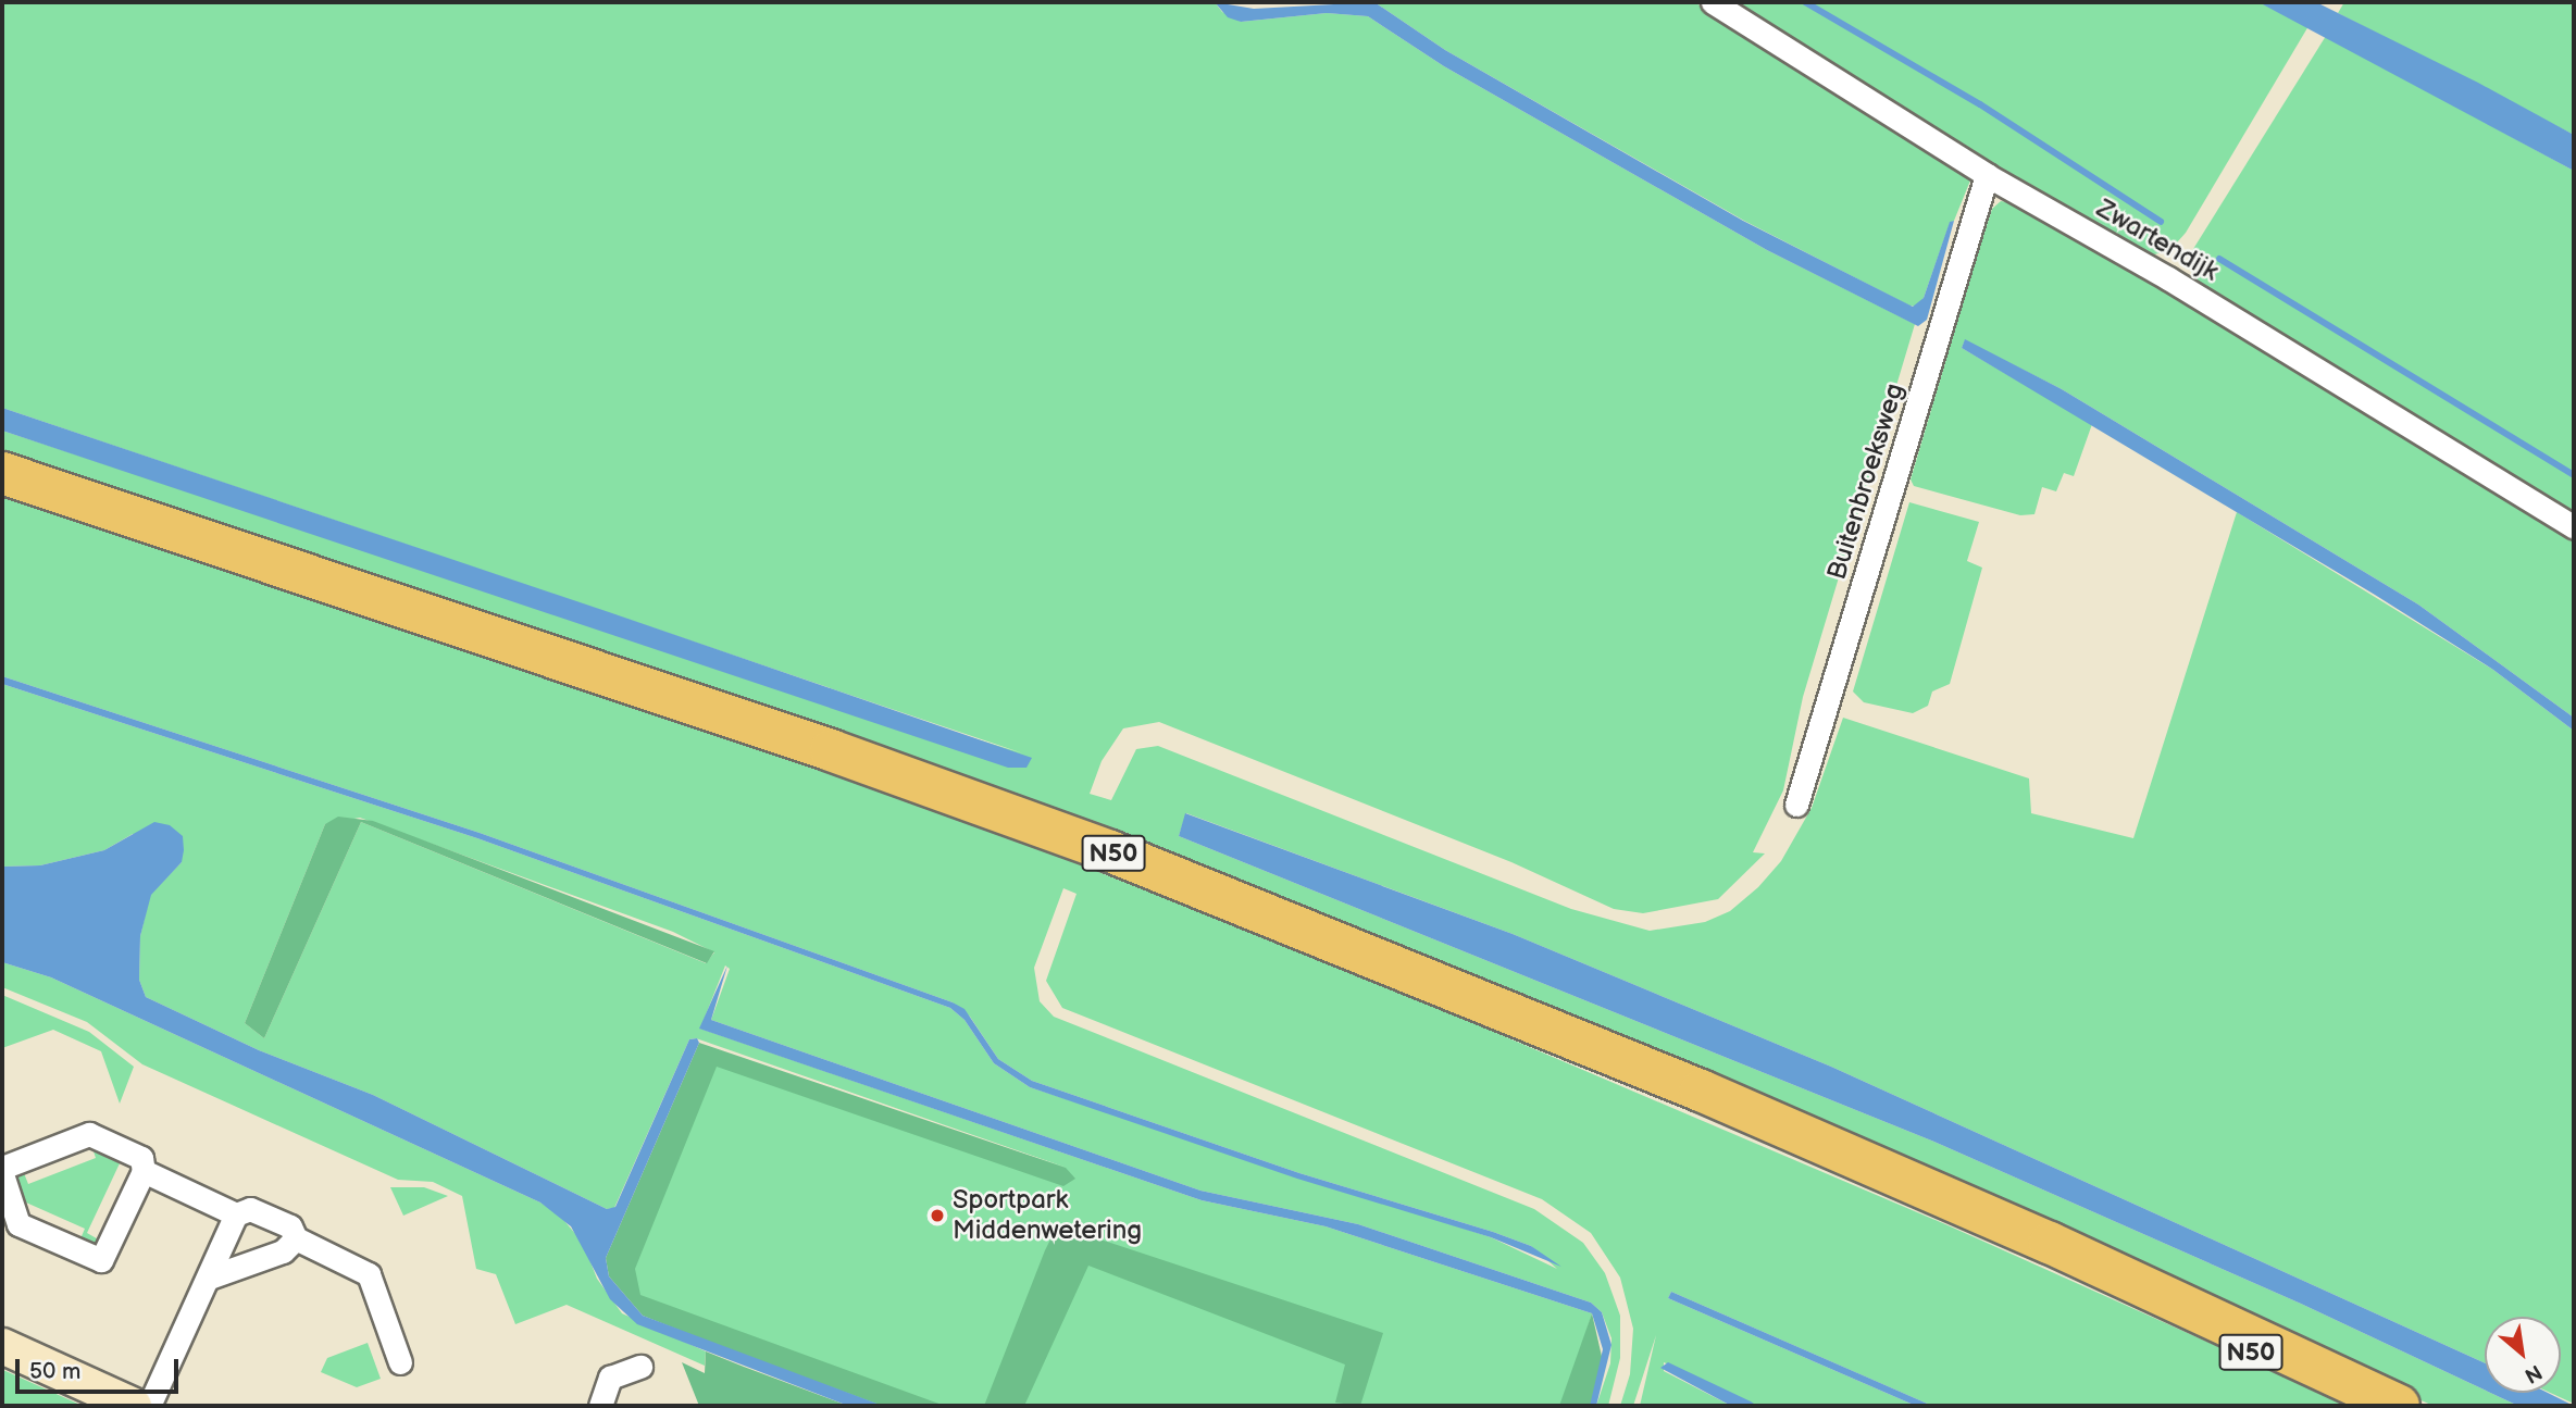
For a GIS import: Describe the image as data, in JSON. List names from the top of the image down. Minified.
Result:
{"streets":{"highway":["N50"],"street":["Zwartendijk","Buitenbroeksweg"]},"crossings":[["Zwartendijk","Buitenbroeksweg"]],"places":["Sportpark Middenwetering"],"scale_bar":"50 m","north":"bottom right"}
